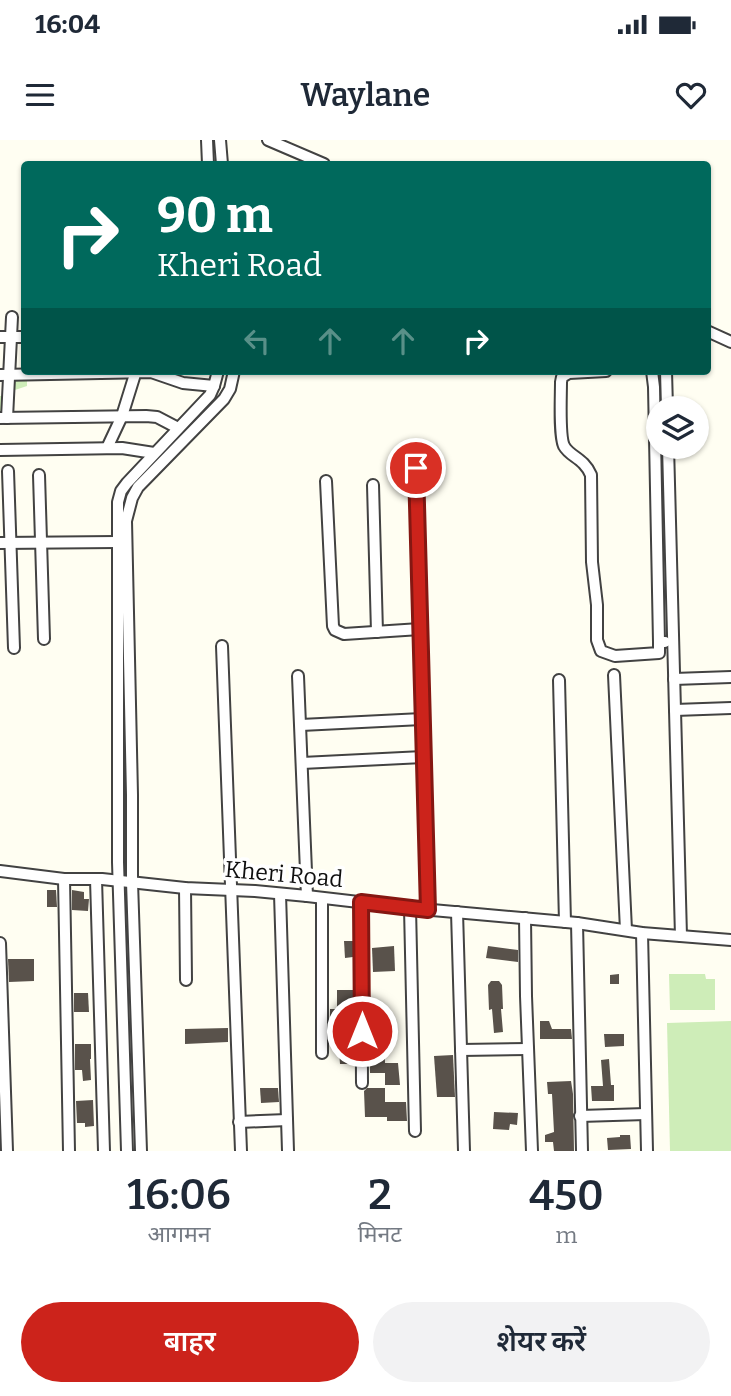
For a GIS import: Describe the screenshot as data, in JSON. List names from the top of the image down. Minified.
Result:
{"streets":{"street":["Kheri Road"]},"page":{"status":"16:04","header":"Waylane","turn":["90 m","Kheri Road"],"eta":["16:06","आगमन","2","मिनट","450","m"],"buttons":["बाहर","शेयर करें"]}}
